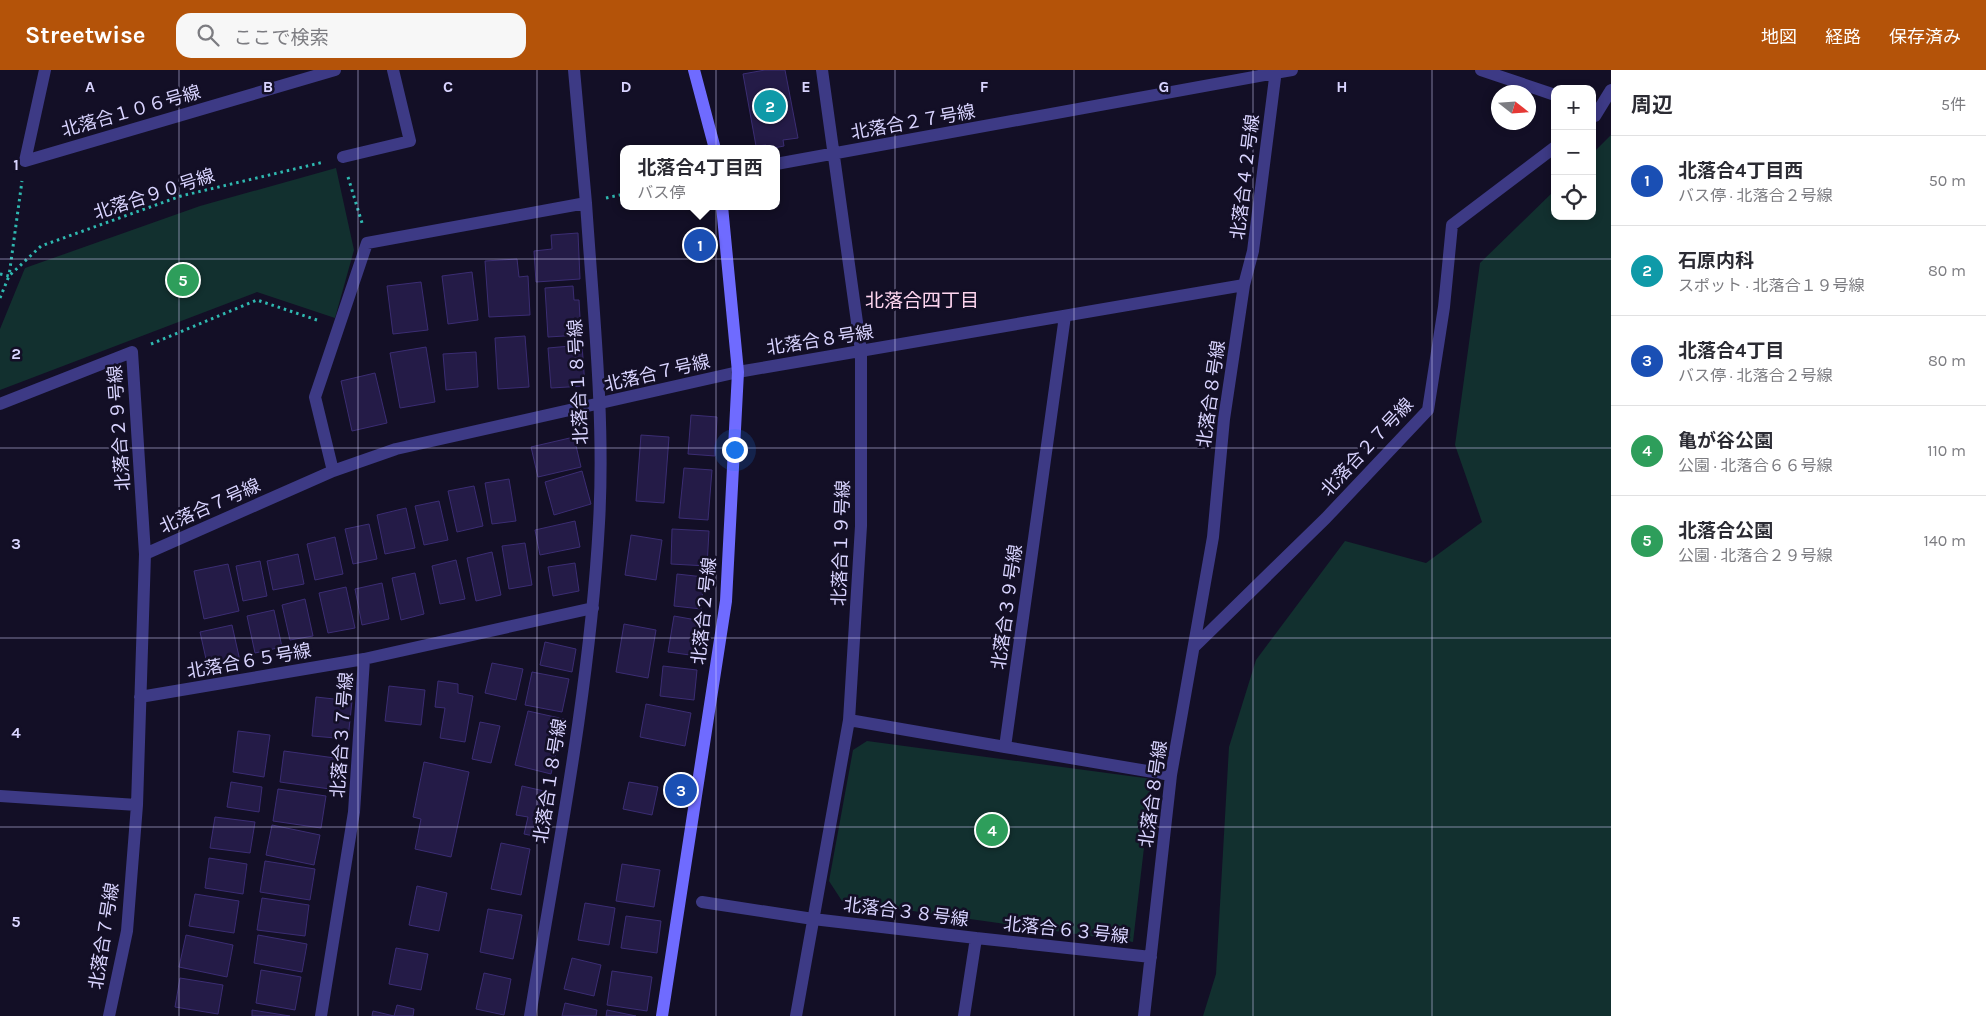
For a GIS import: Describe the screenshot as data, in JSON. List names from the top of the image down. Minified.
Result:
{"streets":{"street":["北落合１０６号線","北落合２７号線","北落合４２号線","北落合８号線","北落合７号線","北落合１８号線","北落合２９号線","北落合１９号線","北落合３９号線","北落合２号線","北落合６５号線","北落合３７号線","北落合３８号線","北落合６３号線"],"path":["北落合９０号線"]},"crossings":[["北落合２７号線","北落合４２号線"],["北落合２７号線","北落合８号線"],["北落合２７号線","北落合１９号線"],["北落合４２号線","北落合８号線"],["北落合８号線","北落合７号線"],["北落合８号線","北落合１９号線"],["北落合８号線","北落合３９号線"],["北落合８号線","北落合２号線"],["北落合８号線","北落合６３号線"],["北落合７号線","北落合１８号線"],["北落合７号線","北落合２９号線"],["北落合７号線","北落合２号線"],["北落合７号線","北落合６５号線"],["北落合１８号線","北落合３７号線"],["北落合１９号線","北落合３８号線"],["北落合６５号線","北落合３７号線"],["北落合３８号線","北落合６３号線"]],"districts":["北落合四丁目"],"north":"right","page":{"header":"Streetwise","search":"ここで検索","nav":["地図","経路","保存済み"],"heading":["周辺","5件"],"map_buttons":["+","−"],"pins":["2","1","5","3","4"],"list":[{"mark":"1","name":"北落合4丁目西","note":"バス停 · 北落合２号線","value":"50 m"},{"mark":"2","name":"石原内科","note":"スポット · 北落合１９号線","value":"80 m"},{"mark":"3","name":"北落合4丁目","note":"バス停 · 北落合２号線","value":"80 m"},{"mark":"4","name":"亀が谷公園","note":"公園 · 北落合６６号線","value":"110 m"},{"mark":"5","name":"北落合公園","note":"公園 · 北落合２９号線","value":"140 m"}],"popup":["北落合4丁目西","バス停"]},"grid":{"columns":["A","B","C","D","E","F","G","H"],"rows":["1","2","3","4","5"]}}
